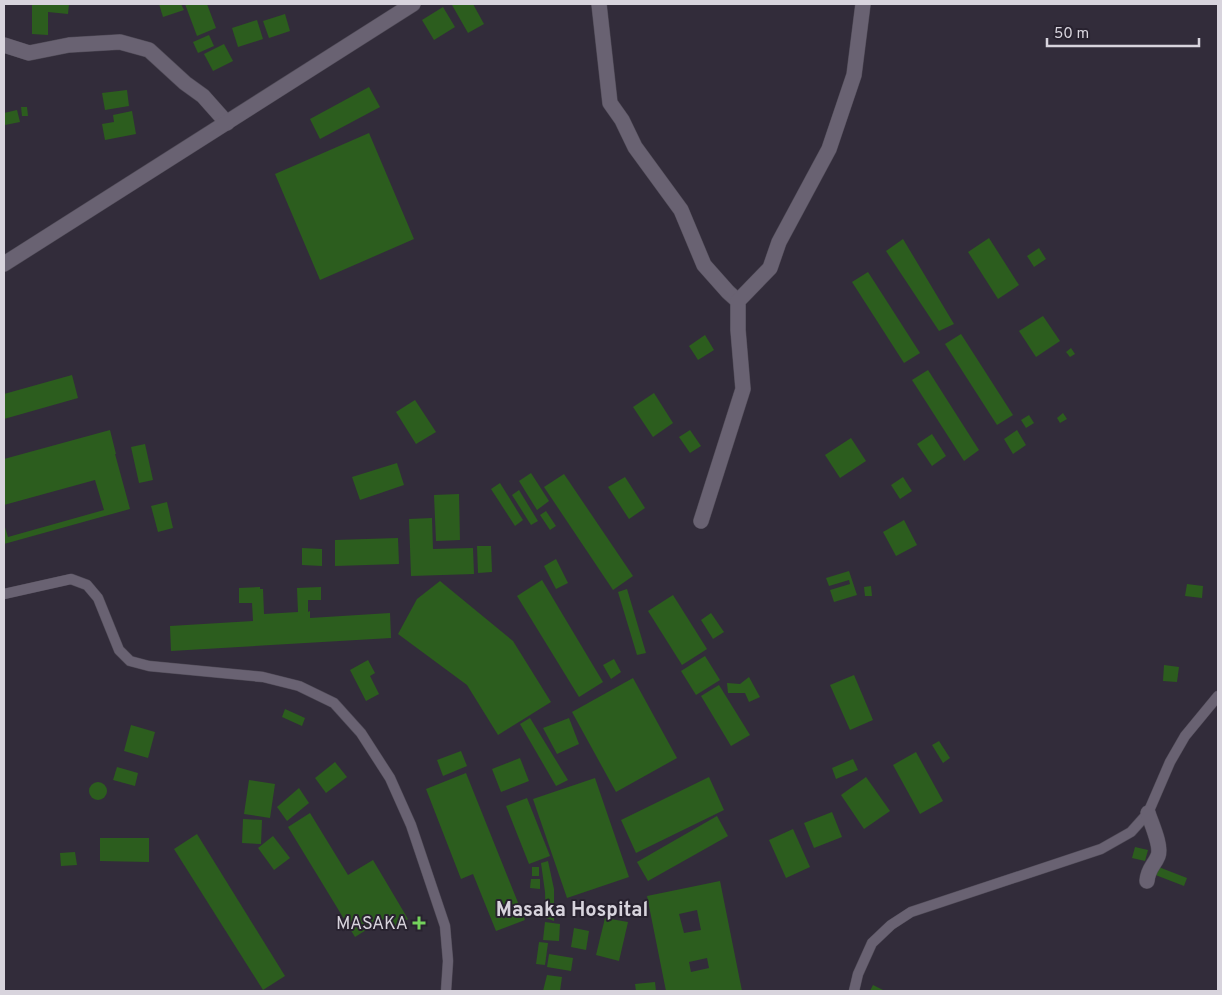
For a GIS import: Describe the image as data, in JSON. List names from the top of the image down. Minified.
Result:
{"districts":["Masaka Hospital"],"places":{"health":["MASAKA"]},"scale_bar":"50 m"}
